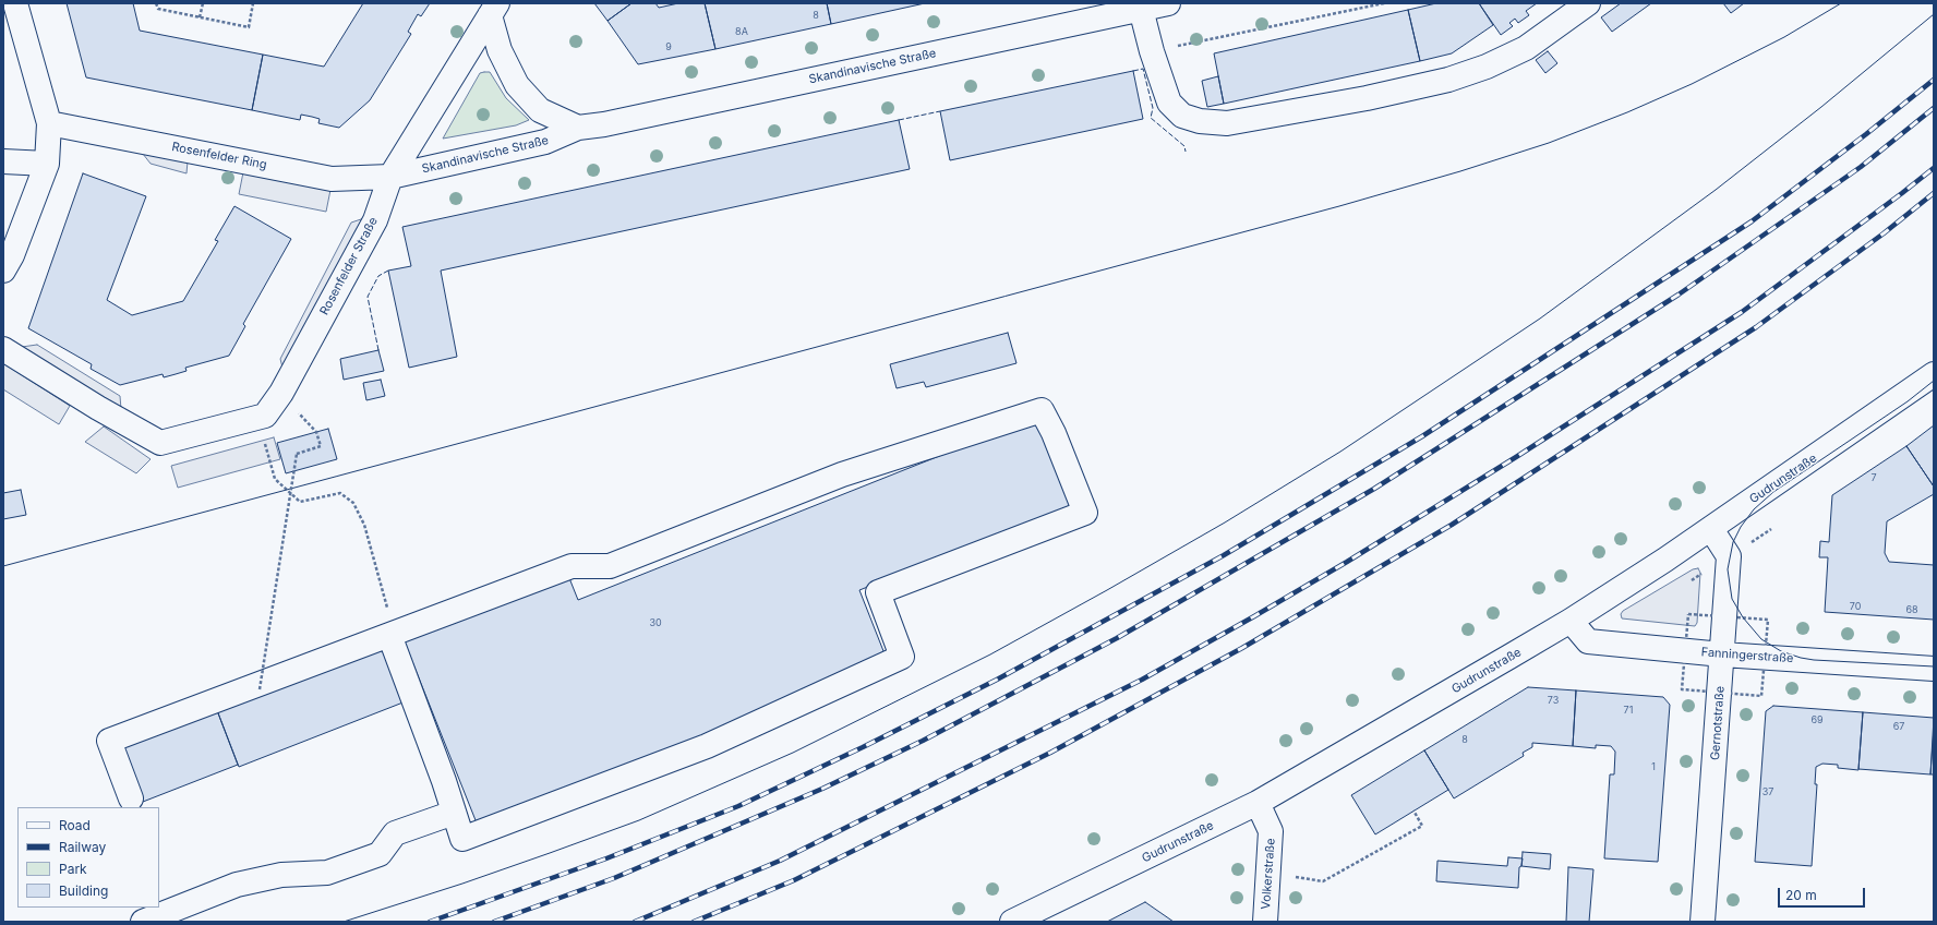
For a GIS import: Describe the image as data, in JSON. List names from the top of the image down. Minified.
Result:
{"streets":{"street":["Skandinavische Straße","Rosenfelder Ring","Rosenfelder Straße","Gudrunstraße","Fanningerstraße","Gernotstraße","Volkerstraße"]},"crossings":[["Skandinavische Straße","Rosenfelder Ring"],["Skandinavische Straße","Rosenfelder Straße"],["Rosenfelder Ring","Rosenfelder Straße"],["Gudrunstraße","Fanningerstraße"],["Gudrunstraße","Gernotstraße"],["Gudrunstraße","Volkerstraße"],["Fanningerstraße","Gernotstraße"]],"house_numbers":["8","8A","9","7","70","68","30","73","71","69","67","8","1","37"],"legend":["Road","Railway","Park","Building"],"scale_bar":"20 m"}
